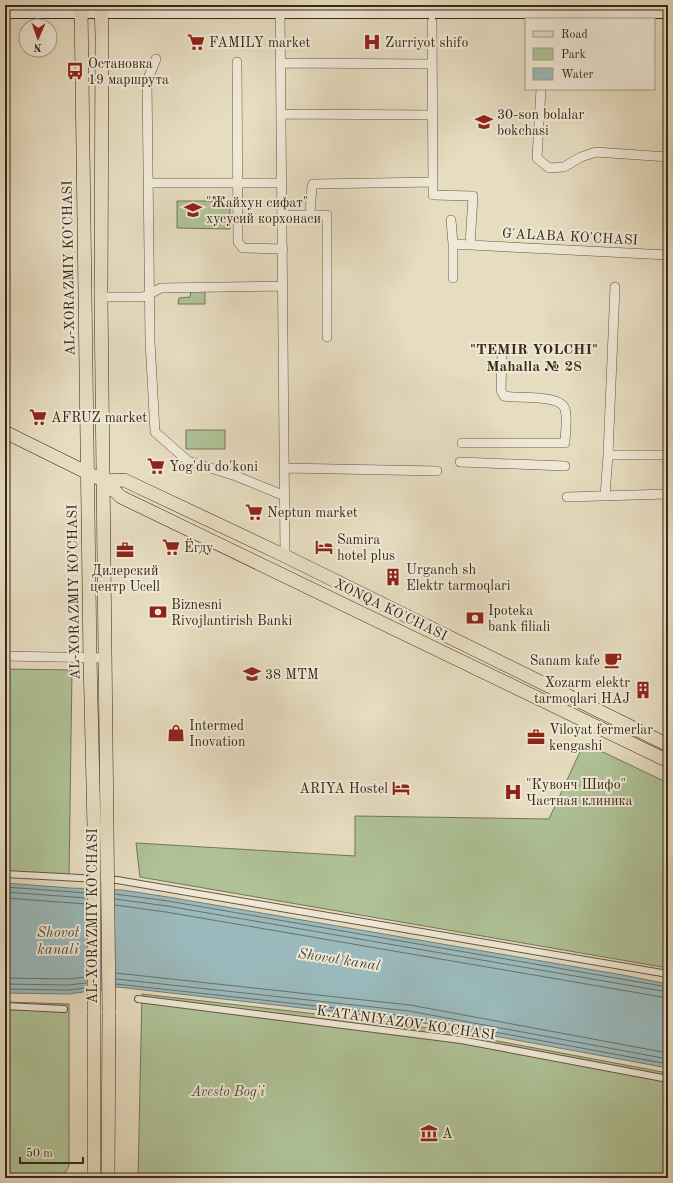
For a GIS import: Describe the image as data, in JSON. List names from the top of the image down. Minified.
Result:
{"streets":{"main road":["AL-XORAZMIY KO’CHASI","XONQA KO'CHASI"],"street":["G'ALABA KO'CHASI","K.ATANIYAZOV KO'CHASI"]},"crossings":[["AL-XORAZMIY KO’CHASI","XONQA KO'CHASI"]],"districts":["\"TEMIR YOLCHI\" Mahalla № 28"],"water":["Shovot kanali","Shovot kanal"],"parks":["Avesto Bog'i"],"places":{"supermarket":["FAMILY market","AFRUZ market","Yog'du do'koni","Neptun market","Ёгду"],"hospital":["Zurriyot shifo","\"Кувонч Шифо\" Частная клиника"],"bus stop":["Остановка 19 маршрута"],"school or university":["30-son bolalar bokchasi","\"Жайхун сифат\" хусусий корхонаси","38 MTM"],"hotel":["Samira hotel plus","ARIYA Hostel"],"office":["Дилерский центр Ucell","Viloyat fermerlar kengashi"],"building":["Urganch sh Elektr tarmoqlari","Xozarm elektr tarmoqlari HAJ"],"bank":["Biznesni Rivojlantirish Banki","Ipoteka bank filiali"],"cafe":["Sanam kafe"],"shop":["Intermed Inovation"],"museum":["A"]},"legend":["Road","Park","Water"],"scale_bar":"50 m","north":"bottom"}
